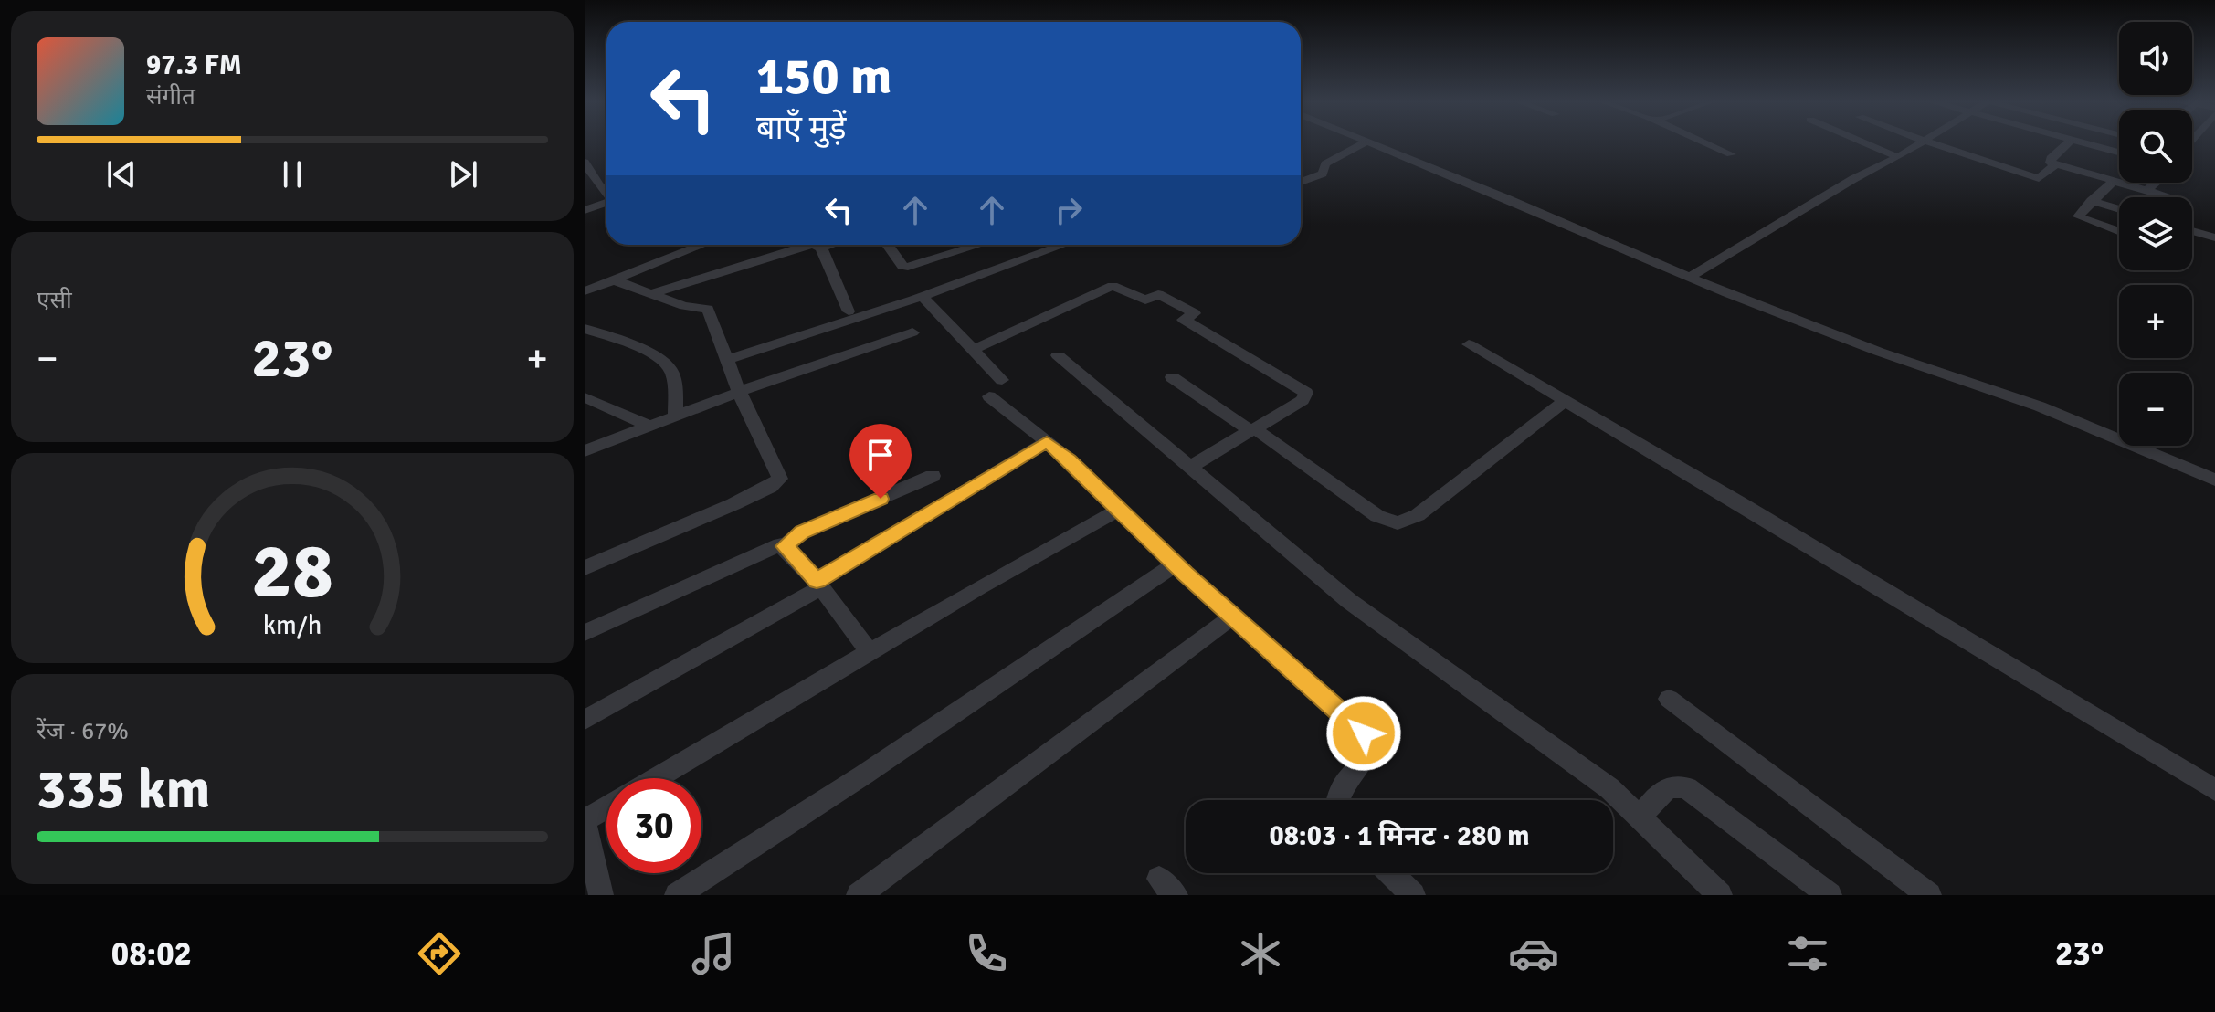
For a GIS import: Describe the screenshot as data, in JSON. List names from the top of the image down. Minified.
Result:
{"page":{"map_buttons":["+","−"],"turn":["150 m","बाएँ मुड़ें"],"song":["97.3 FM","संगीत"],"tile":["एसी",["रेंज · 67%","335 km"]],"heat":["−","23°","+"],"limit":"30","trip":"08:03 · 1 मिनट · 280 m","tabs":["08:02","23°"],"gauge":["28","km/h"]}}
